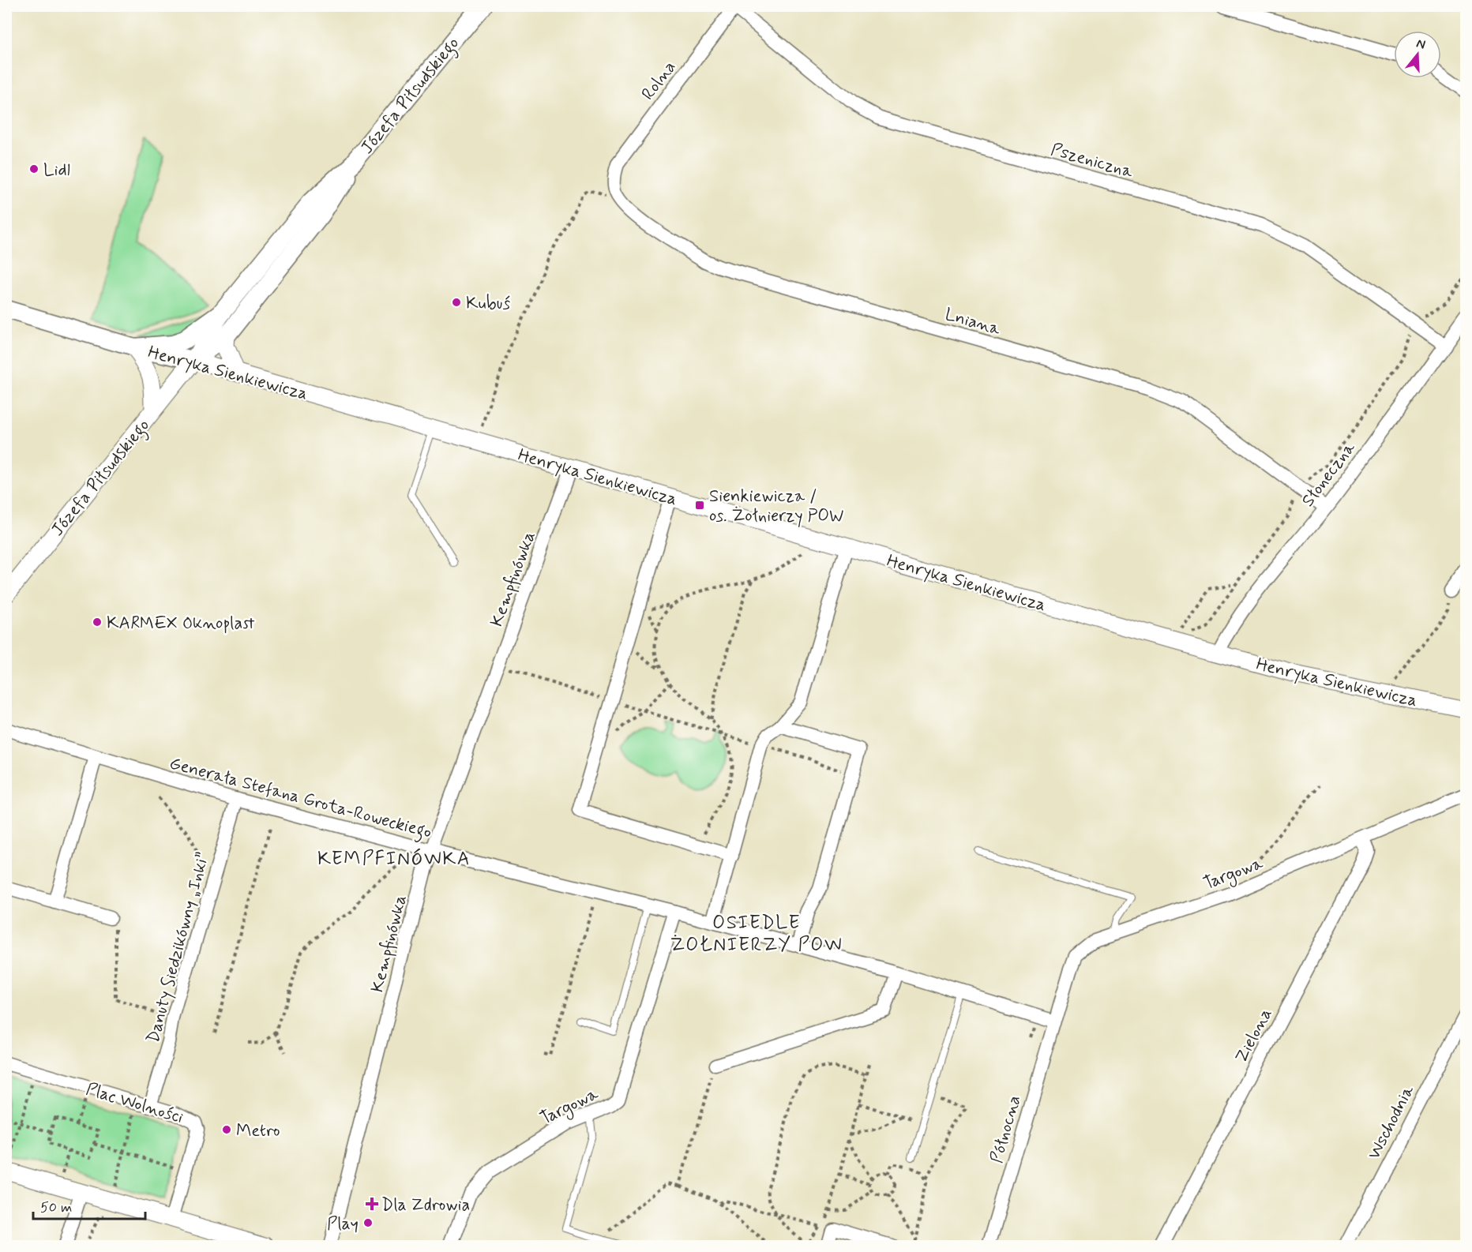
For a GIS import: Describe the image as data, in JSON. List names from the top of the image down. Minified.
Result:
{"streets":{"main road":["Józefa Piłsudskiego","Henryka Sienkiewicza"],"street":["Rolna","Pszeniczna","Lniana","Słoneczna","Kempfinówka","Generała Stefana Grota-Roweckiego","Targowa","Danuty Siedzikówny „Inki”","Zielona","Plac Wolności","Wschodnia","Północna"]},"crossings":[["Rolna","Pszeniczna"],["Rolna","Lniana"],["Józefa Piłsudskiego","Henryka Sienkiewicza"],["Pszeniczna","Słoneczna"],["Lniana","Słoneczna"],["Henryka Sienkiewicza","Słoneczna"],["Henryka Sienkiewicza","Kempfinówka"],["Kempfinówka","Generała Stefana Grota-Roweckiego"],["Generała Stefana Grota-Roweckiego","Targowa"],["Generała Stefana Grota-Roweckiego","Danuty Siedzikówny „Inki”"],["Generała Stefana Grota-Roweckiego","Północna"],["Targowa","Zielona"],["Targowa","Północna"],["Danuty Siedzikówny „Inki”","Plac Wolności"]],"districts":["KEMPFINÓWKA","OSIEDLE ŻOŁNIERZY POW"],"places":{"other":["Lidl","Kubuś","KARMEX Oknoplast","Metro","Play"],"transit":["Sienkiewicza / os. Żołnierzy POW"],"health":["Dla Zdrowia"]},"scale_bar":"50 m","north":"top"}
